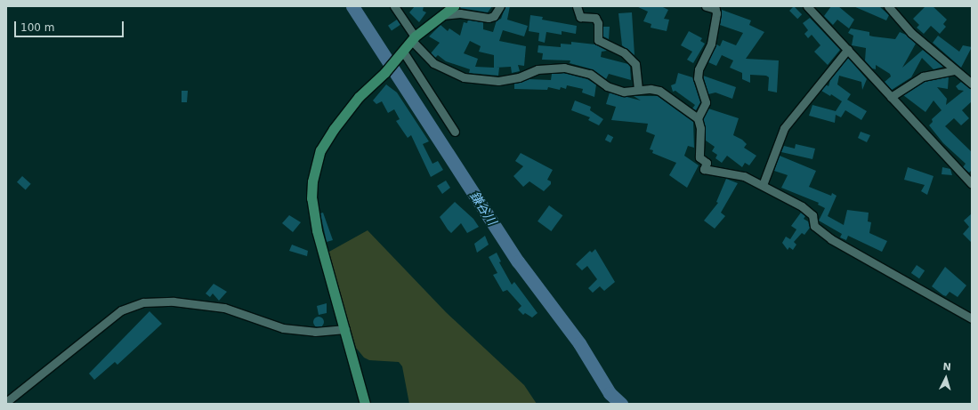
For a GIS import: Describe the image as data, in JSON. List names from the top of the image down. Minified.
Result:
{"water":["鎌谷川"],"scale_bar":"100 m","north":"top"}
